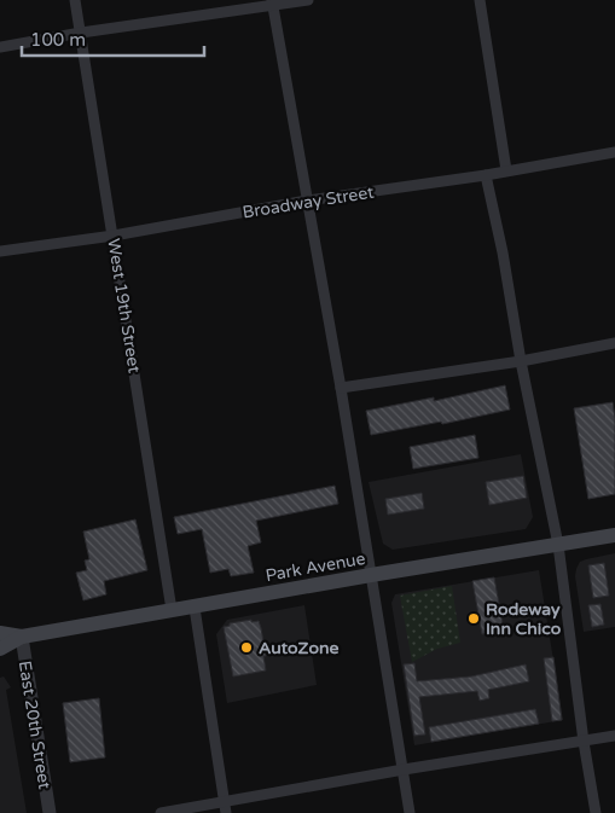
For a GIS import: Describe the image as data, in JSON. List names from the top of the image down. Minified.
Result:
{"streets":{"main road":["Park Avenue"],"street":["Broadway Street","West 19th Street","East 20th Street"]},"crossings":[["Broadway Street","West 19th Street"],["West 19th Street","Park Avenue"],["Park Avenue","East 20th Street"]],"places":["Rodeway Inn Chico","AutoZone"],"scale_bar":"100 m"}
